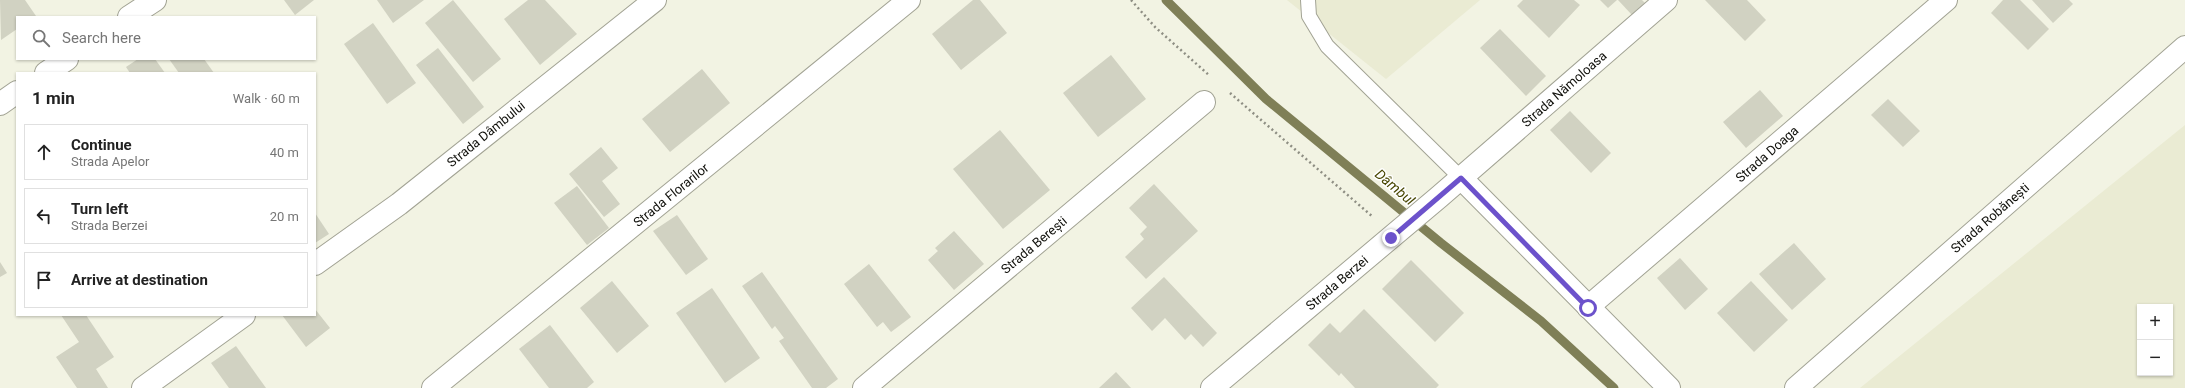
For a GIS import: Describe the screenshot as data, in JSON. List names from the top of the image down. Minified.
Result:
{"streets":{"street":["Strada Nămoloasa","Strada Dâmbului","Strada Doaga","Strada Florarilor","Strada Robănești","Strada Berești","Strada Berzei"]},"crossings":[["Strada Nămoloasa","Strada Berzei"]],"water":["Dâmbul"],"page":{"search":"Search here","heading":["1 min","Walk · 60 m"],"list":[["Continue","Strada Apelor","40 m"],["Turn left","Strada Berzei","20 m"],"Arrive at destination"],"map_buttons":["+","−"]}}
